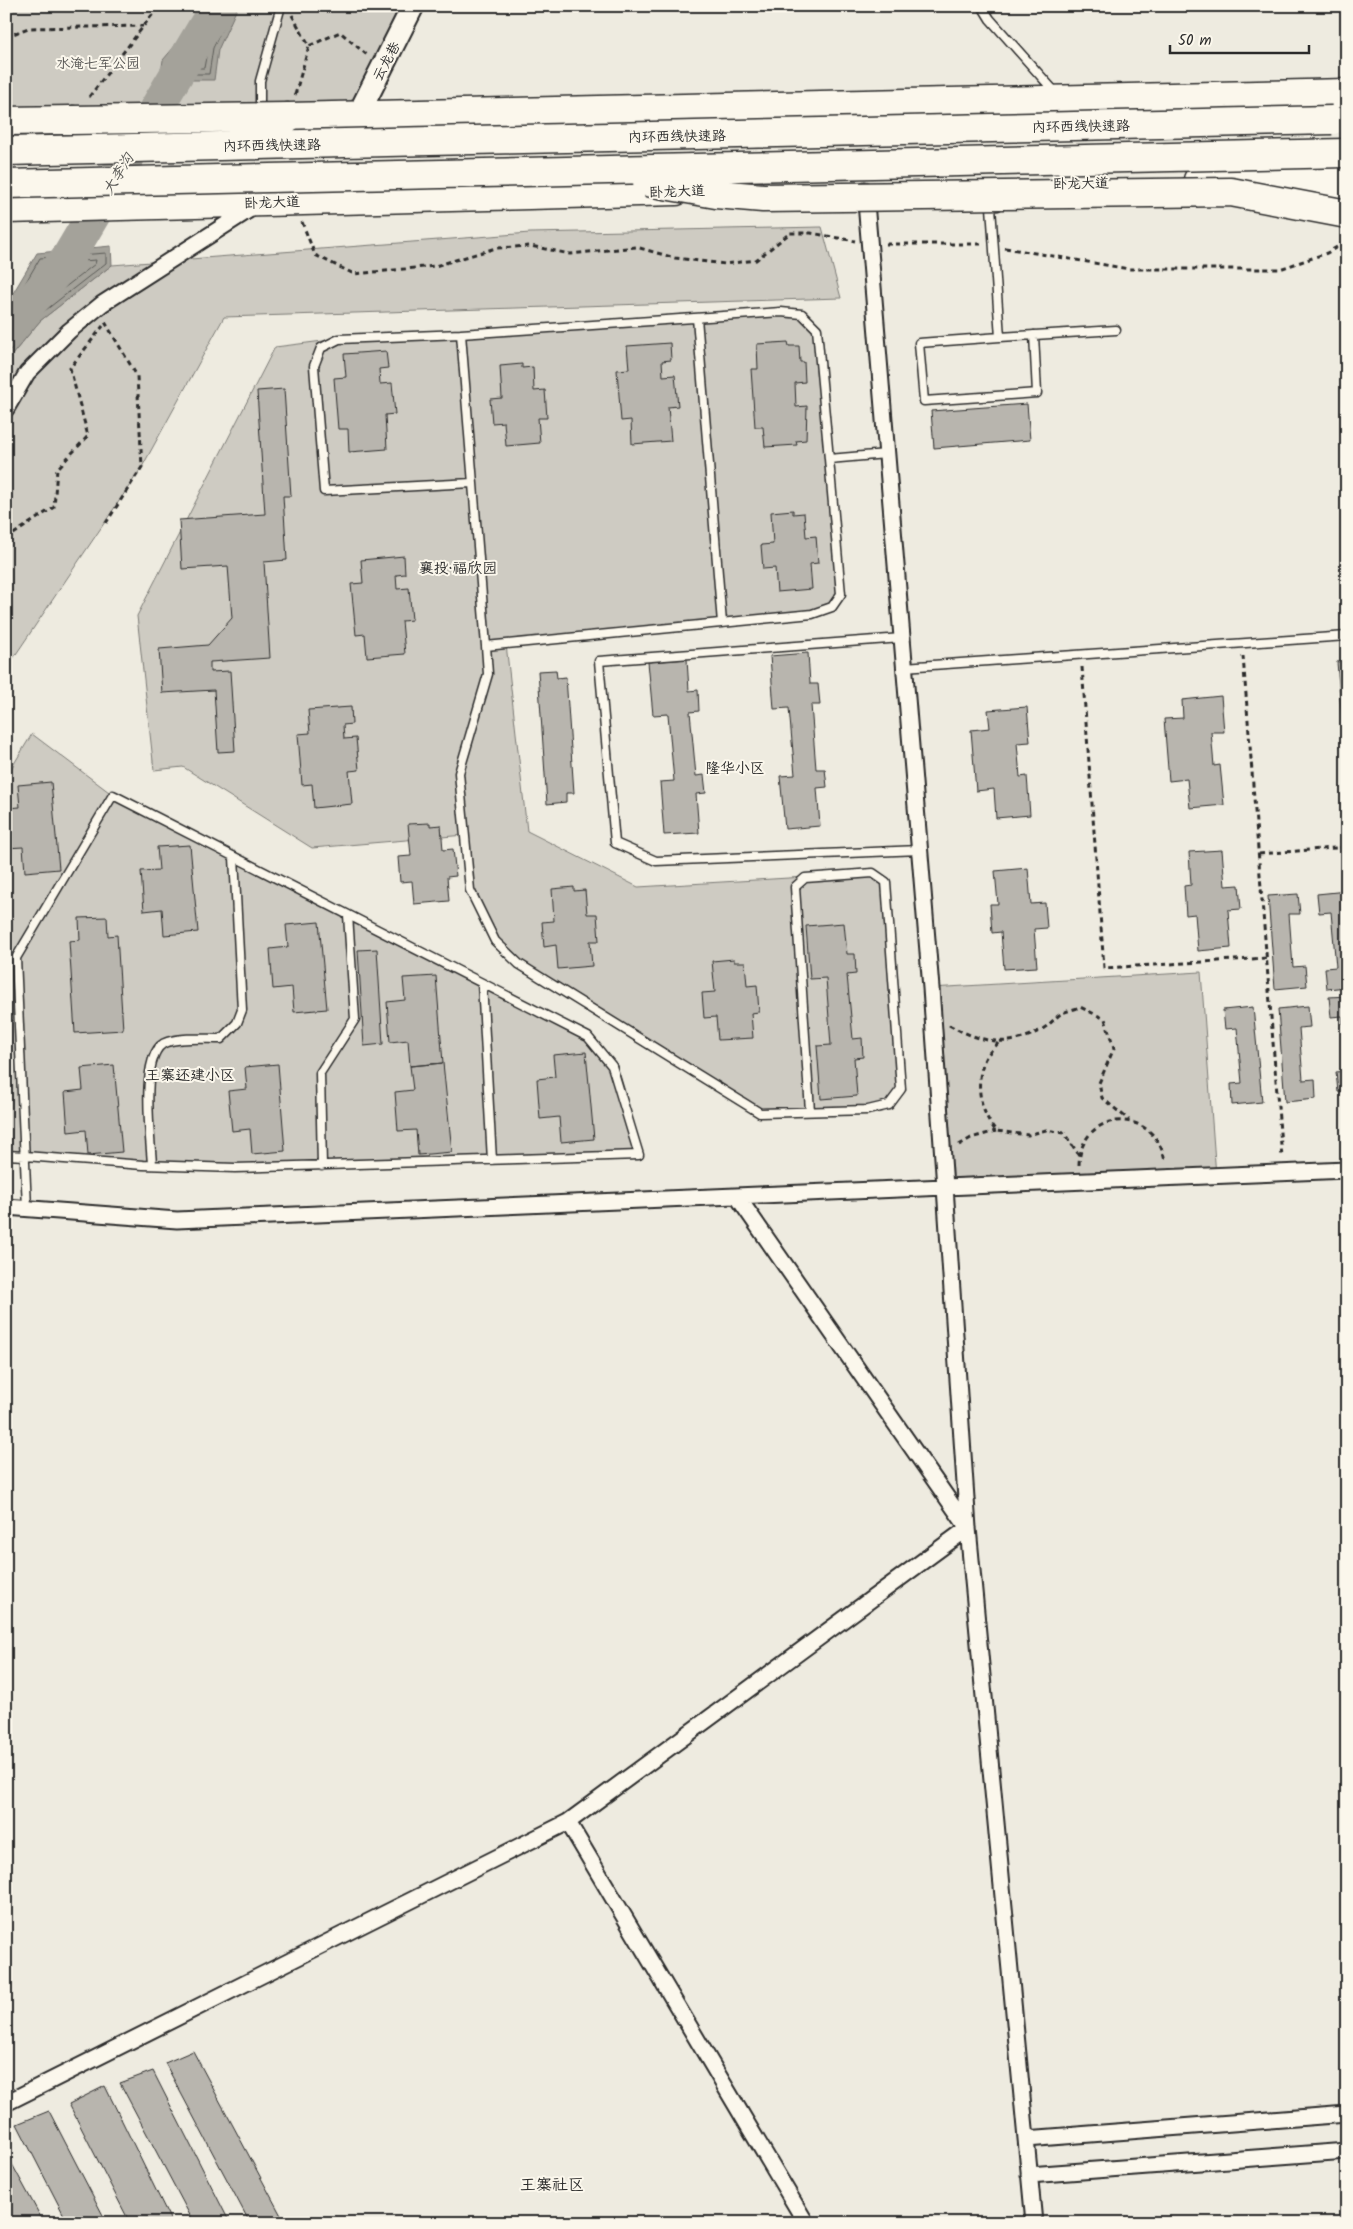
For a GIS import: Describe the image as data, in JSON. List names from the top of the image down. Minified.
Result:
{"streets":{"highway":["内环西线快速路","卧龙大道"],"street":["云龙巷"]},"districts":["襄投·福欣园","隆华小区","王寨还建小区","王寨社区"],"water":["大李沟"],"parks":["水淹七军公园"],"scale_bar":"50 m"}
